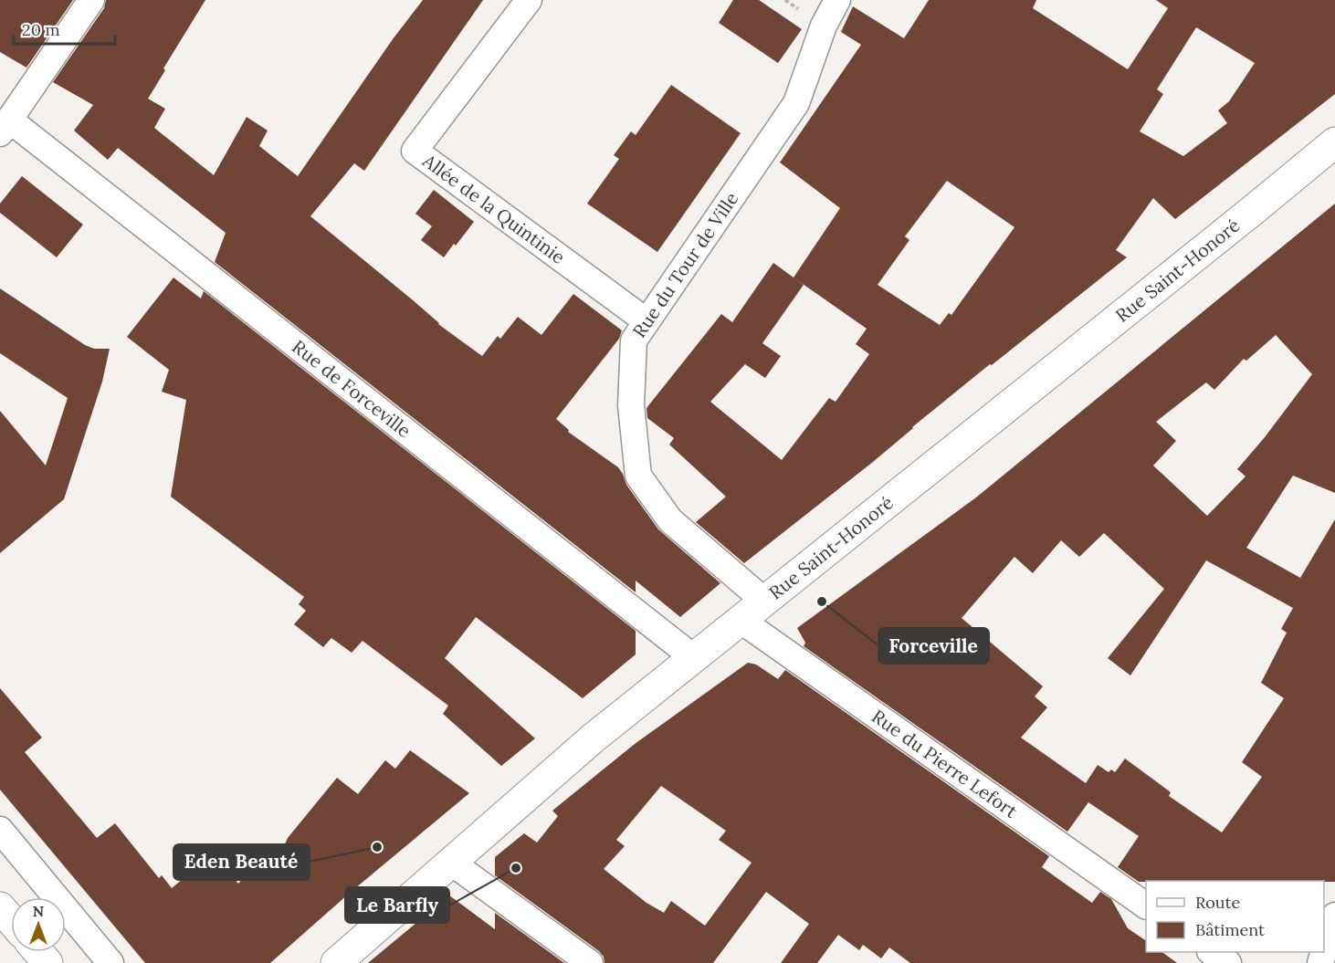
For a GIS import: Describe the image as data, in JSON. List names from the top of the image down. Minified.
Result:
{"streets":{"street":["Allée de la Quintinie","Rue du Tour de Ville","Rue Saint-Honoré","Rue de Forceville","Rue du Pierre Lefort"]},"crossings":[["Allée de la Quintinie","Rue du Tour de Ville"],["Rue du Tour de Ville","Rue Saint-Honoré"],["Rue Saint-Honoré","Rue de Forceville"],["Rue Saint-Honoré","Rue du Pierre Lefort"]],"places":["Forceville","Eden Beauté","Le Barfly"],"legend":["Route","Bâtiment"],"scale_bar":"20 m","north":"top"}
